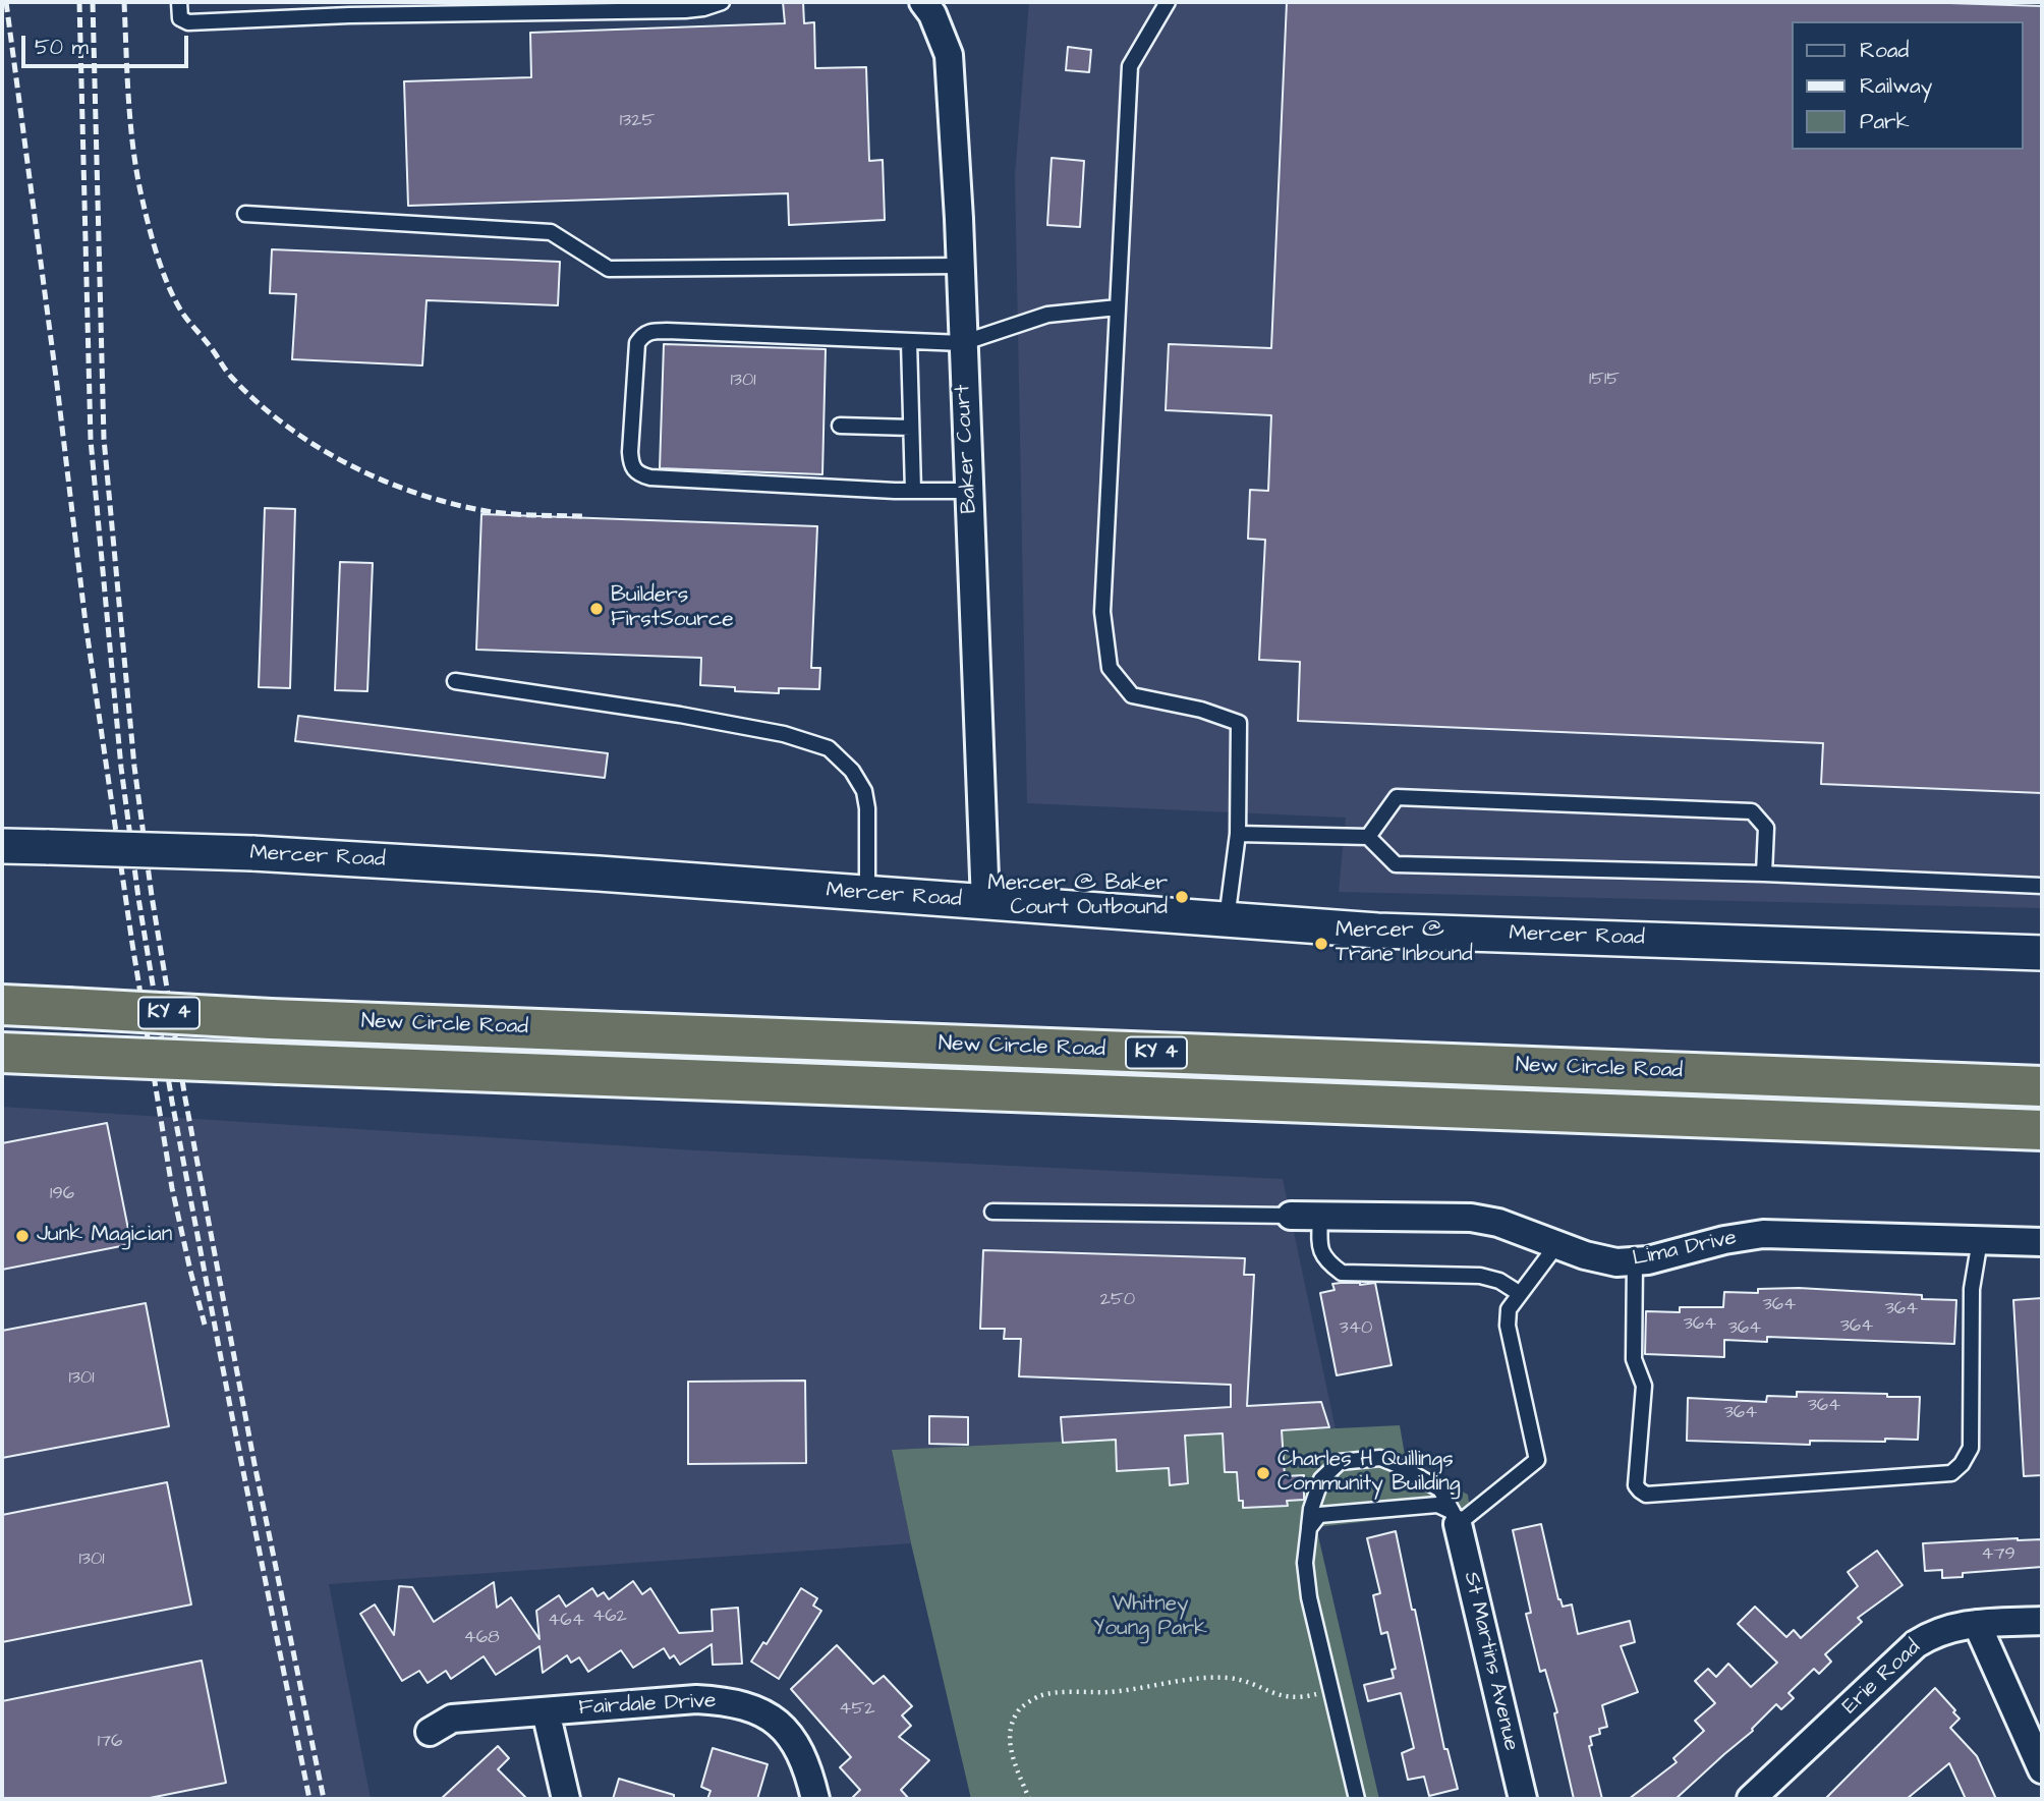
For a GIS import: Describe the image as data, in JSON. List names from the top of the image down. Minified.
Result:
{"streets":{"highway":["KY 4","New Circle Road"],"street":["Baker Court","Mercer Road","Lima Drive","St Martins Avenue","Erie Road","Fairdale Drive"]},"crossings":[["Baker Court","Mercer Road"]],"parks":["Whitney Young Park"],"places":["Builders FirstSource","Mercer @ Baker Court Outbound","Mercer @ Trane Inbound","Junk Magician","Charles H Quillings Community Building"],"house_numbers":["1325","1515","1301","196","250","364","364","364","364","340","364","1301","364","364","479","1301","462","464","468","452","176"],"legend":["Road","Railway","Park"],"scale_bar":"50 m"}
